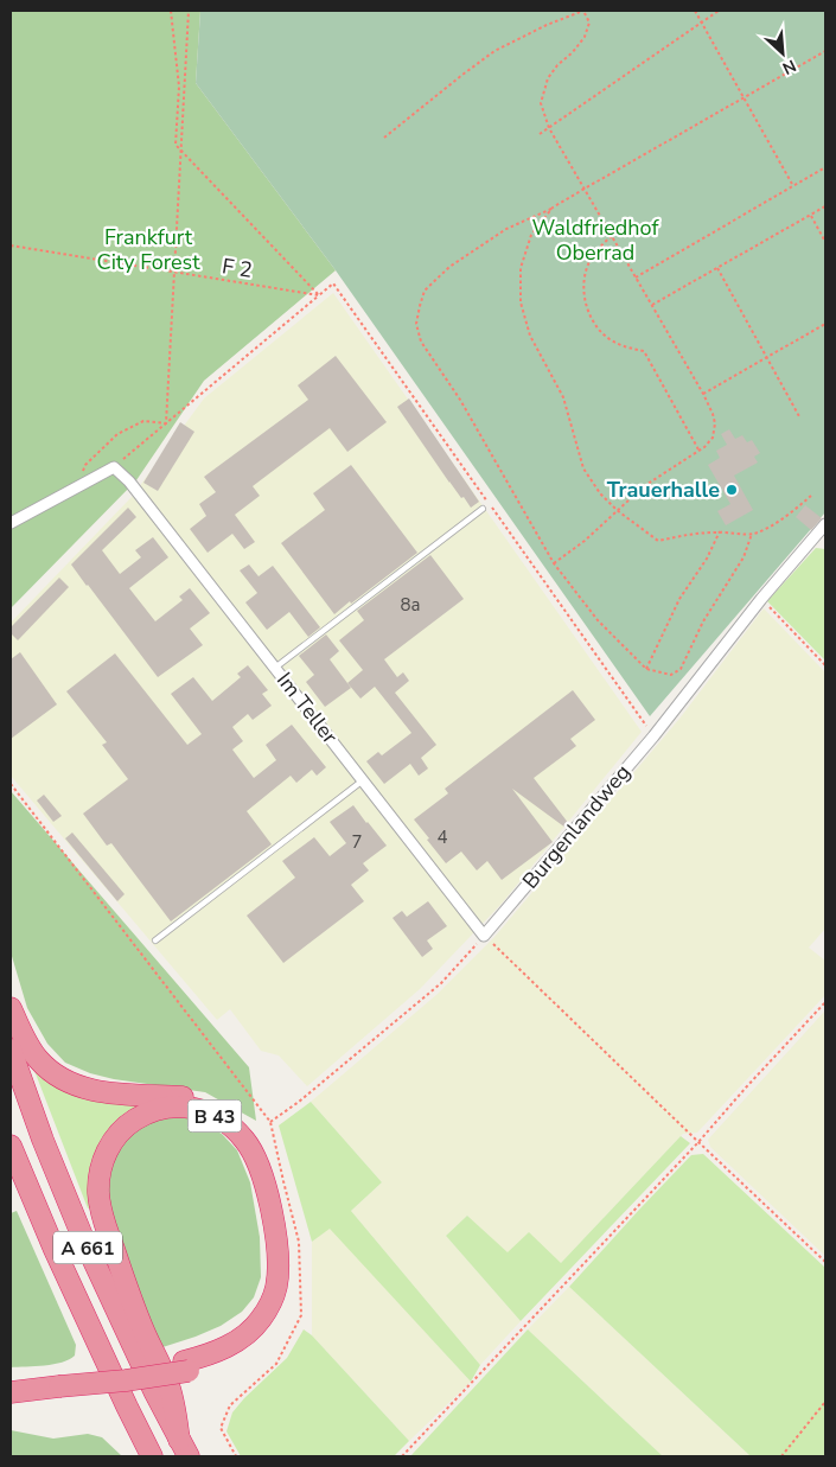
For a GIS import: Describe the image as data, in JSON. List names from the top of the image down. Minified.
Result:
{"streets":{"highway":["B 43","A 661"],"street":["Im Teller","Burgenlandweg"],"path":["F 2"]},"crossings":[["F 2","Burgenlandweg"],["Im Teller","Burgenlandweg"],["B 43","A 661"]],"parks":["Waldfriedhof Oberrad","Frankfurt City Forest"],"places":["Trauerhalle"],"house_numbers":["8a","4","7"],"north":"bottom right"}
